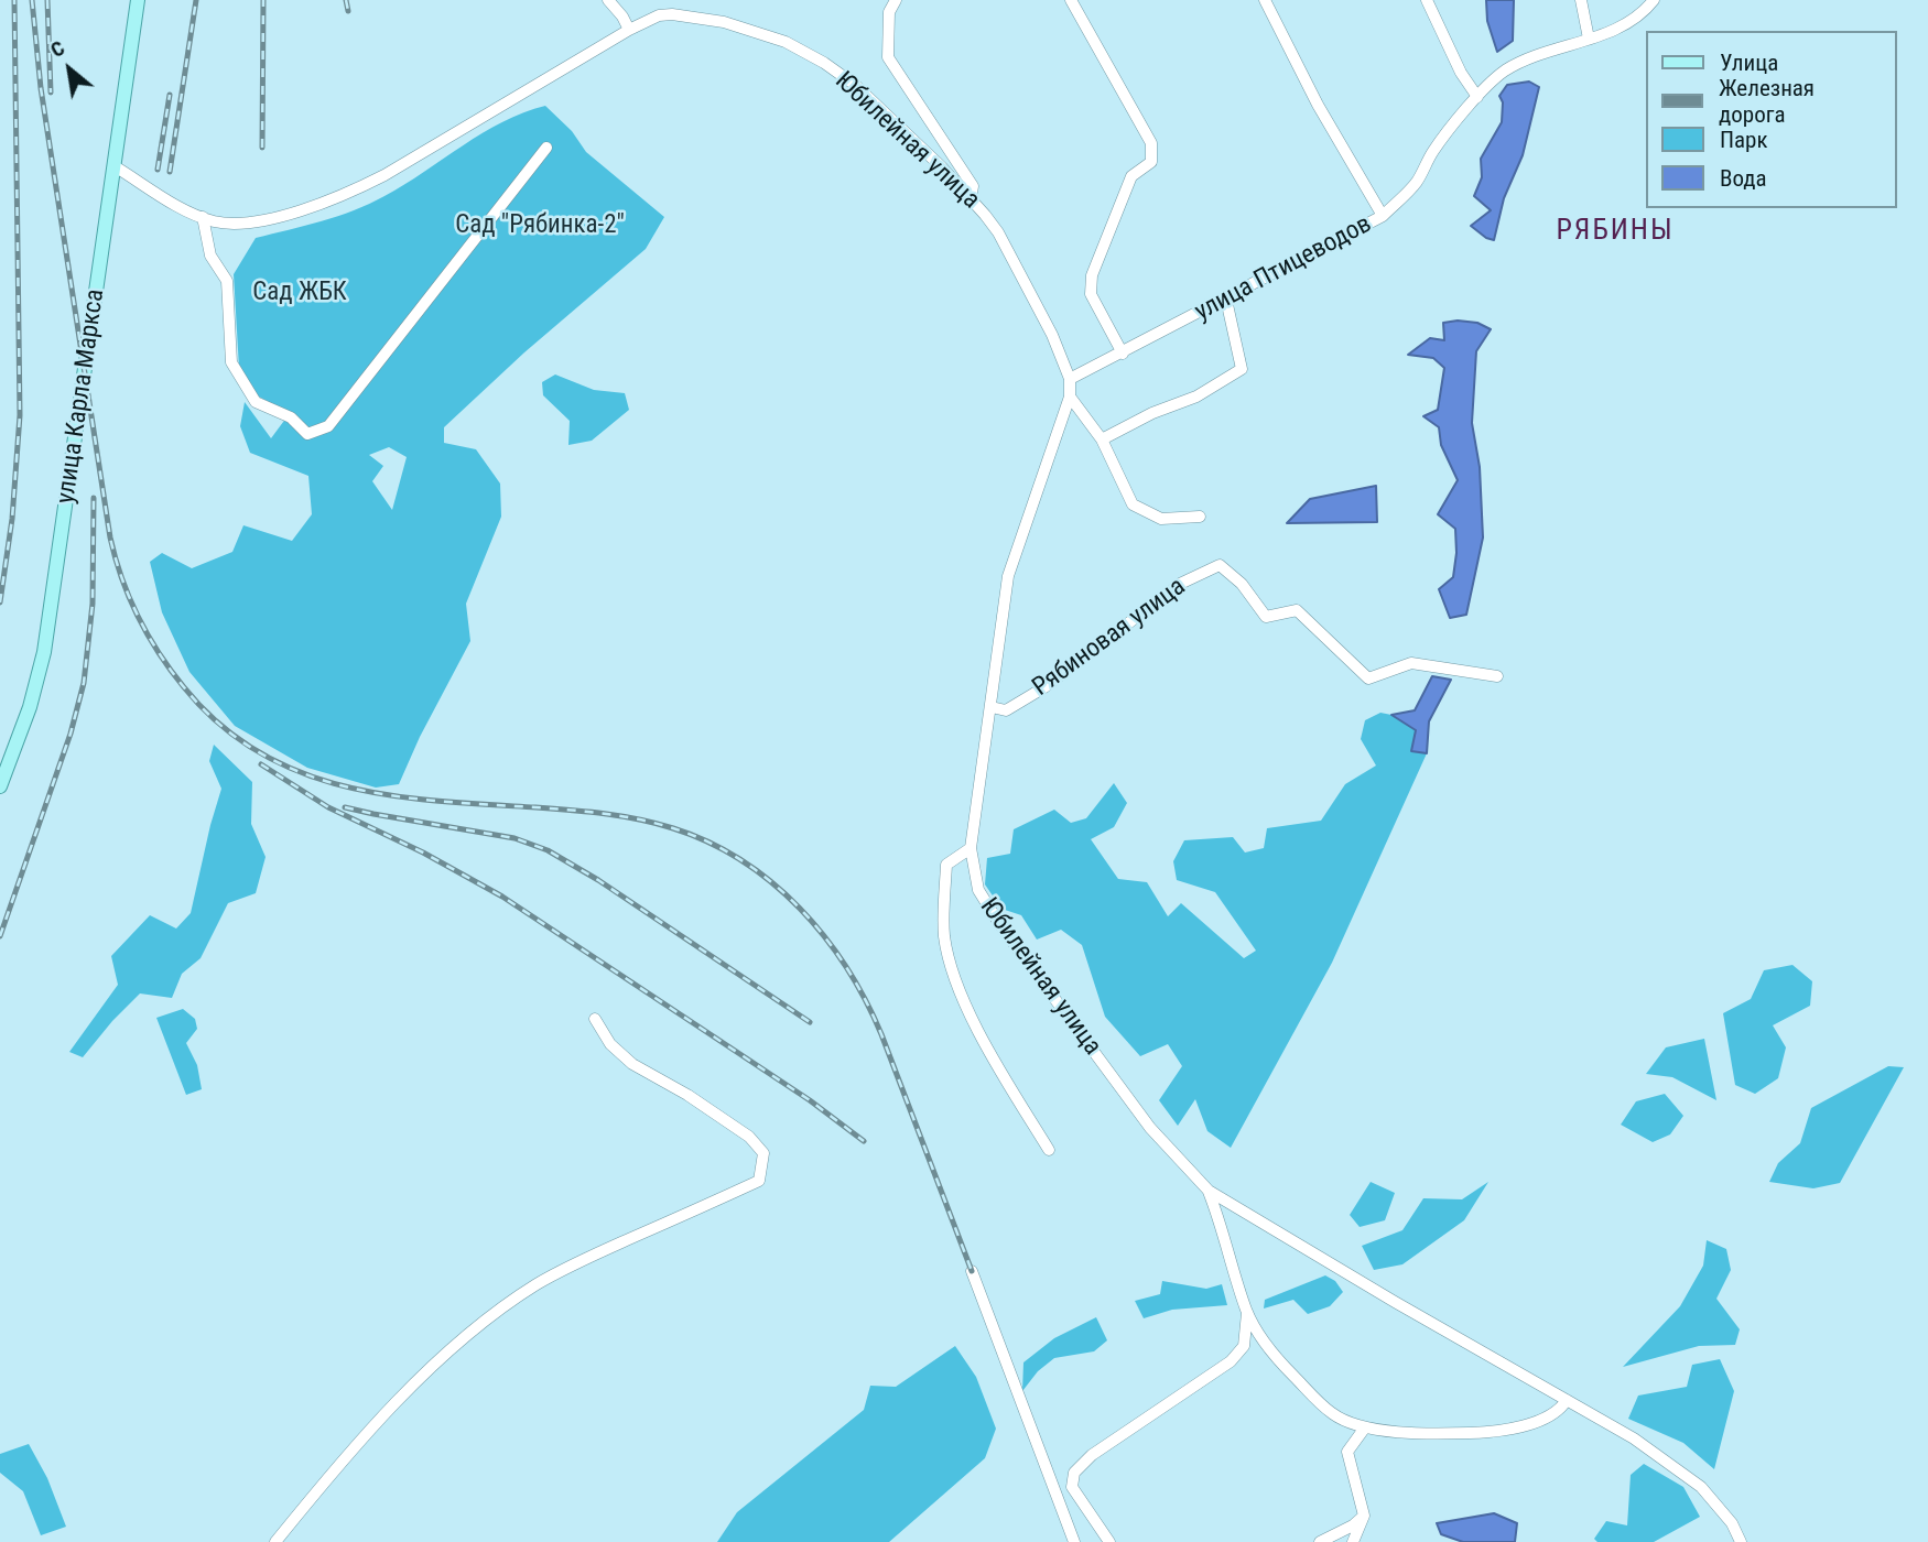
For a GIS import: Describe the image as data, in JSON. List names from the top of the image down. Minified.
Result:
{"streets":{"main road":["улица Карла Маркса"],"street":["Юбилейная улица","улица Птицеводов","Рябиновая улица"]},"crossings":[["Юбилейная улица","улица Птицеводов"],["Юбилейная улица","улица Карла Маркса"],["Юбилейная улица","Рябиновая улица"]],"districts":["РЯБИНЫ"],"parks":["Сад \"Рябинка-2\"","Сад ЖБК"],"legend":["Улица","Железная дорога","Парк","Вода"],"north":"top left"}
